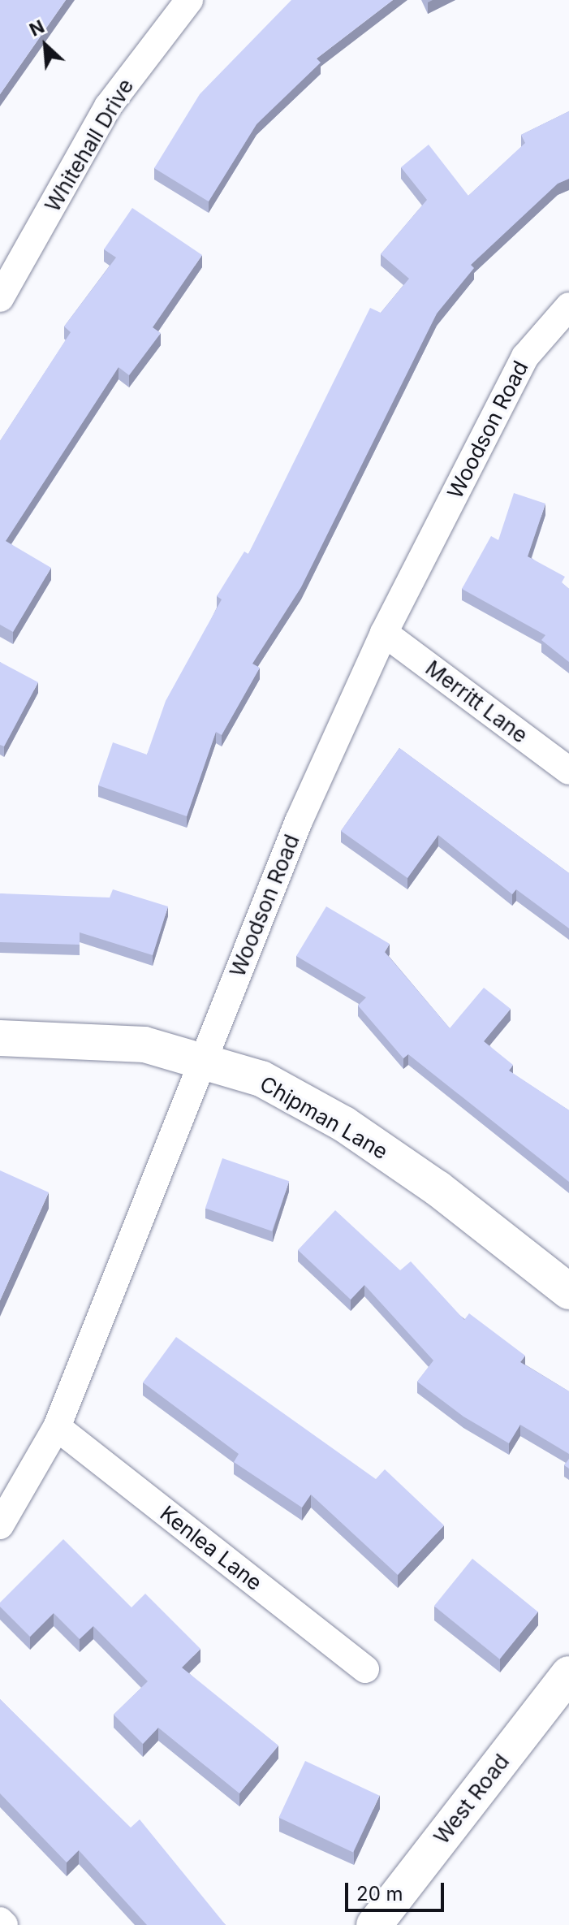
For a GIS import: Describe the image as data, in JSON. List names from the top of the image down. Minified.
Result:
{"streets":{"street":["Whitehall Drive","Woodson Road","Merritt Lane","Chipman Lane","Kenlea Lane","West Road"]},"crossings":[["Woodson Road","Merritt Lane"],["Woodson Road","Chipman Lane"],["Woodson Road","Kenlea Lane"]],"scale_bar":"20 m","north":"top left"}
